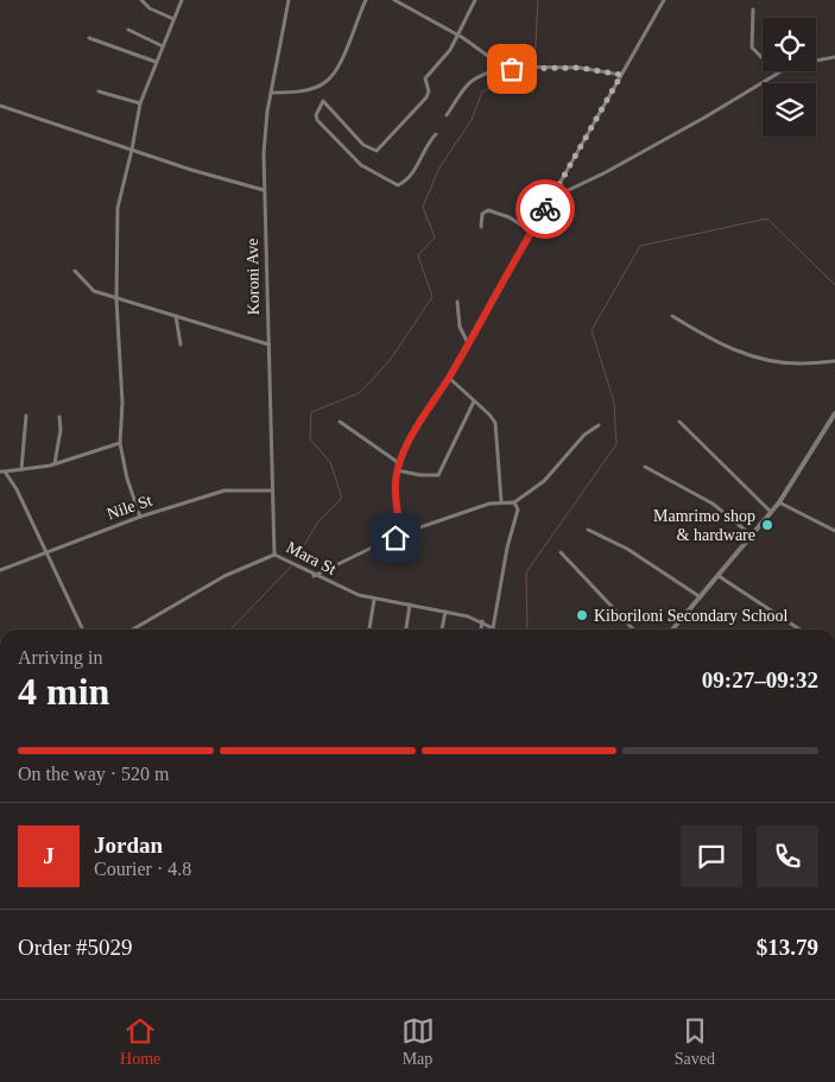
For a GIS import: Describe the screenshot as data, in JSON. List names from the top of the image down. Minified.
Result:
{"streets":{"street":["Koroni Ave","Nile St","Mara St"]},"crossings":[["Koroni Ave","Nile St"],["Koroni Ave","Mara St"]],"places":["Mamrimo shop & hardware","Kiboriloni Secondary School"],"page":{"heading":["4 min","Arriving in","09:27–09:32"],"panel":["Jordan","Courier · 4.8","Order #5029","$13.79"],"bar":"On the way · 520 m","round":"J","tabs":["Home","Map","Saved"]}}
